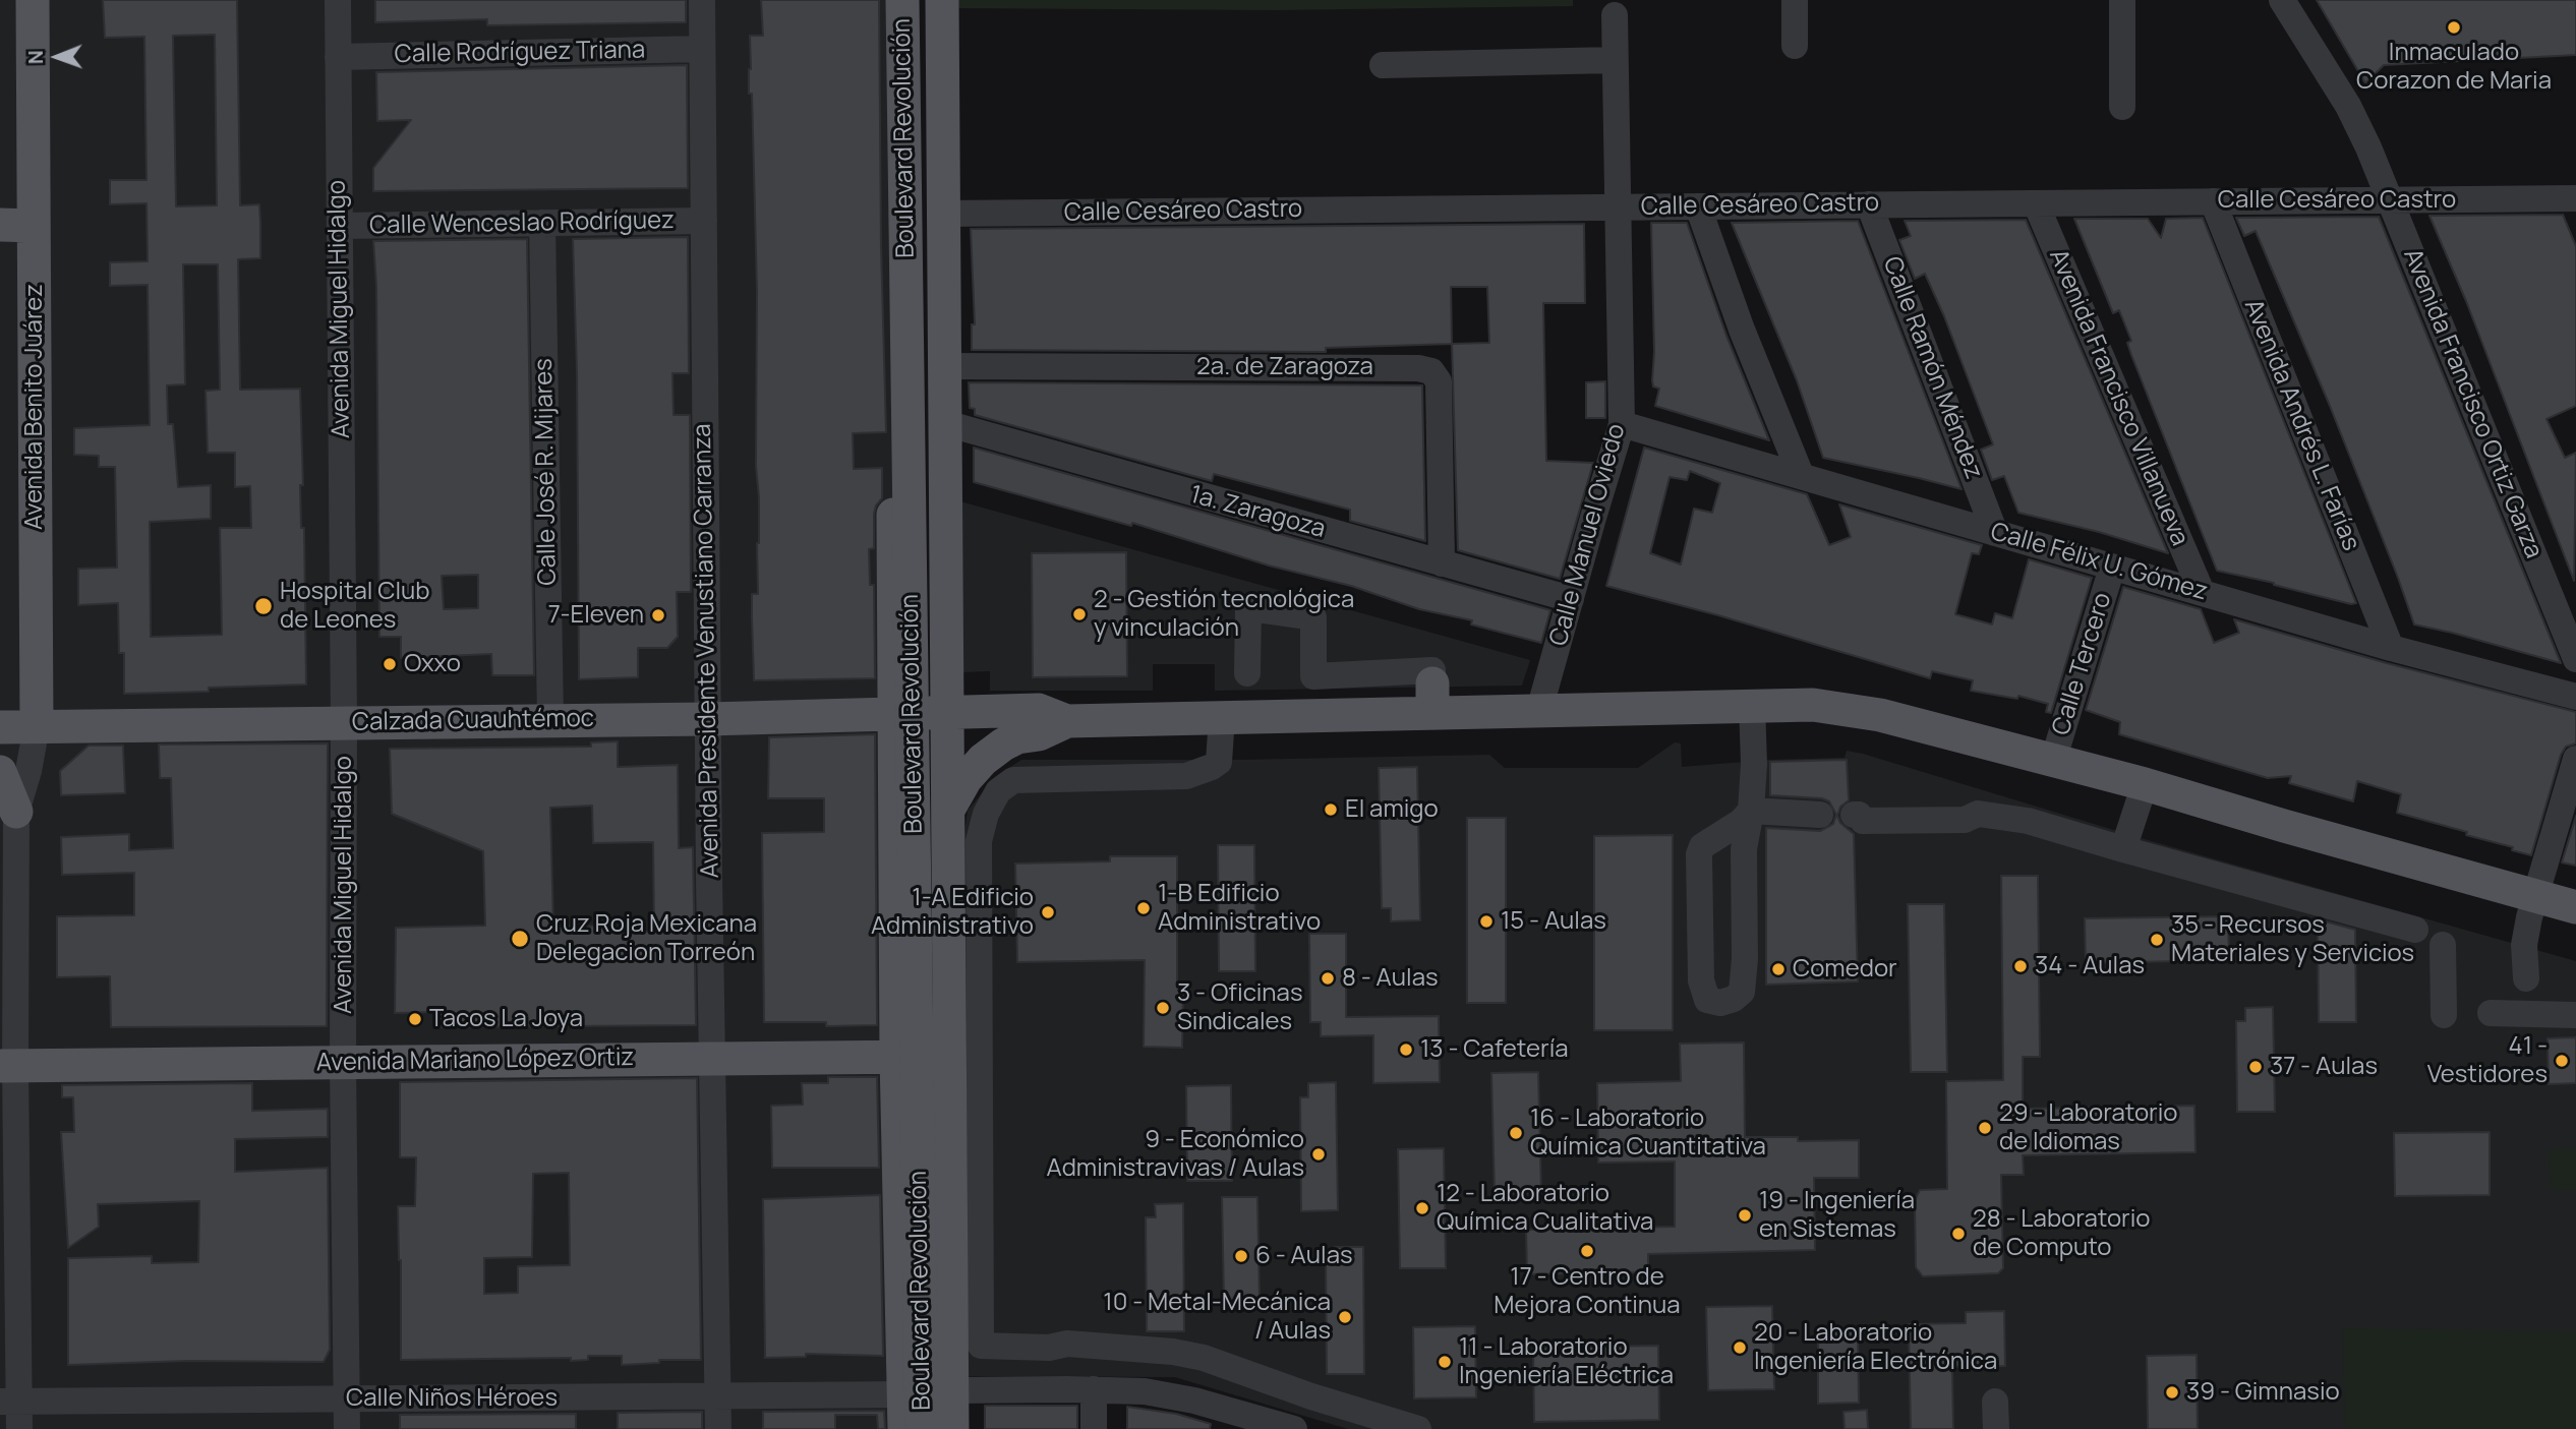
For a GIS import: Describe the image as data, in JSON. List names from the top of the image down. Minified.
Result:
{"streets":{"main road":["Boulevard Revolución","Avenida Benito Juárez","Calzada Cuauhtémoc","Avenida Mariano López Ortiz"],"street":["Calle Rodríguez Triana","Calle Cesáreo Castro","Calle Wenceslao Rodríguez","Avenida Miguel Hidalgo","2a. de Zaragoza","Calle Ramón Méndez","Avenida Francisco Villanueva","Avenida Francisco Ortiz Garza","Avenida Andrés L. Farías","Calle José R. Mijares","1a. Zaragoza","Calle Manuel Oviedo","Calle Félix U. Gómez","Avenida Presidente Venustiano Carranza","Calle Tercero","Calle Niños Héroes"]},"crossings":[["Calle Rodríguez Triana","Avenida Miguel Hidalgo"],["Calle Rodríguez Triana","Avenida Presidente Venustiano Carranza"],["Boulevard Revolución","Calle Cesáreo Castro"],["Boulevard Revolución","2a. de Zaragoza"],["Boulevard Revolución","1a. Zaragoza"],["Boulevard Revolución","Calzada Cuauhtémoc"],["Boulevard Revolución","Avenida Mariano López Ortiz"],["Calle Cesáreo Castro","Calle Ramón Méndez"],["Calle Cesáreo Castro","Avenida Francisco Villanueva"],["Calle Cesáreo Castro","Avenida Francisco Ortiz Garza"],["Calle Cesáreo Castro","Avenida Andrés L. Farías"],["Calle Cesáreo Castro","Calle Manuel Oviedo"],["Calle Wenceslao Rodríguez","Avenida Miguel Hidalgo"],["Calle Wenceslao Rodríguez","Calle José R. Mijares"],["Calle Wenceslao Rodríguez","Avenida Presidente Venustiano Carranza"],["Avenida Miguel Hidalgo","Calzada Cuauhtémoc"],["Avenida Miguel Hidalgo","Avenida Mariano López Ortiz"],["Avenida Miguel Hidalgo","Calle Niños Héroes"],["2a. de Zaragoza","1a. Zaragoza"],["Calle Ramón Méndez","Calle Félix U. Gómez"],["Avenida Francisco Villanueva","Calle Félix U. Gómez"],["Avenida Benito Juárez","Calzada Cuauhtémoc"],["Avenida Benito Juárez","Avenida Mariano López Ortiz"],["Avenida Benito Juárez","Calle Niños Héroes"],["Avenida Andrés L. Farías","Calle Félix U. Gómez"],["Calle José R. Mijares","Calzada Cuauhtémoc"],["1a. Zaragoza","Calle Manuel Oviedo"],["Calle Manuel Oviedo","Calle Félix U. Gómez"],["Calle Félix U. Gómez","Calle Tercero"],["Avenida Presidente Venustiano Carranza","Calzada Cuauhtémoc"],["Avenida Presidente Venustiano Carranza","Avenida Mariano López Ortiz"],["Avenida Presidente Venustiano Carranza","Calle Niños Héroes"]],"places":["Inmaculado Corazon de Maria","Hospital Club de Leones","2 - Gestión tecnológica y vinculación","7-Eleven","Oxxo","El amigo","1-B Edificio Administrativo","1-A Edificio Administrativo","15 - Aulas","Cruz Roja Mexicana Delegacion Torreón","35 - Recursos Materiales y Servicios","34 - Aulas","Comedor","8 - Aulas","3 - Oficinas Sindicales","Tacos La Joya","13 - Cafetería","41 - Vestidores","37 - Aulas","29 - Laboratorio de Idiomas","16 - Laboratorio Química Cuantitativa","9 - Económico Administravivas / Aulas","12 - Laboratorio Química Cualitativa","19 - Ingeniería en Sistemas","28 - Laboratorio de Computo","17 - Centro de Mejora Continua","6 - Aulas","10 - Metal-Mecánica / Aulas","20 - Laboratorio Ingeniería Electrónica","11 - Laboratorio Ingeniería Eléctrica","39 - Gimnasio"],"north":"left"}
